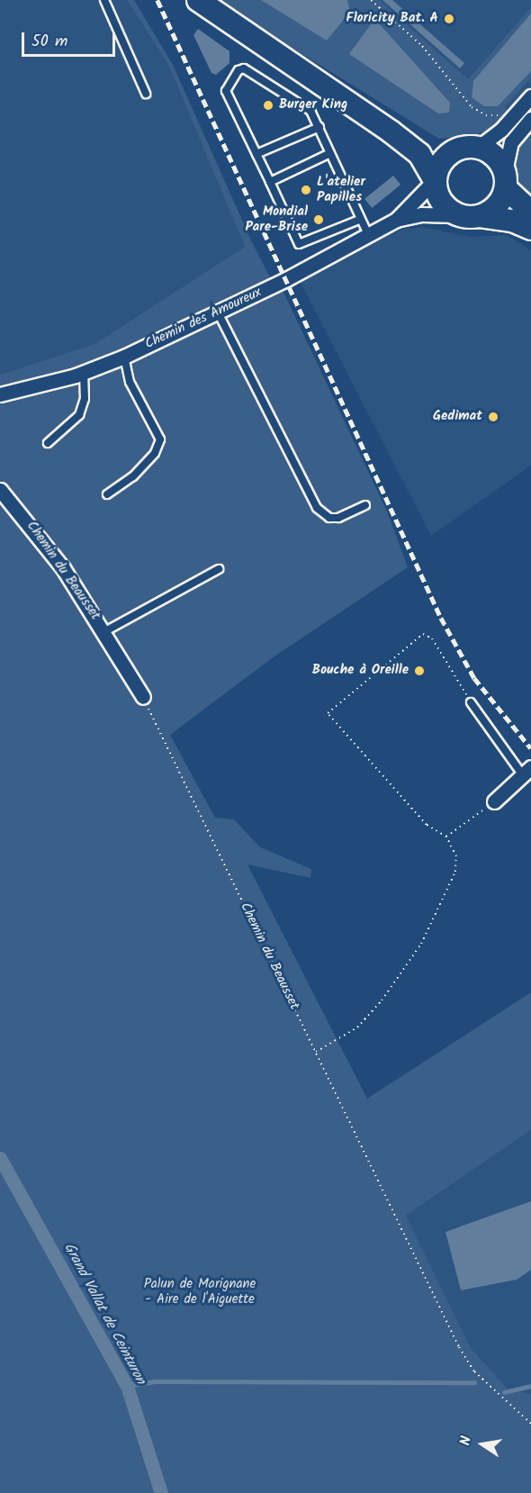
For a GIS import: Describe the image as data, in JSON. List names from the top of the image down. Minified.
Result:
{"streets":{"street":["Chemin des Amoureux","Chemin du Beausset"]},"water":["Grand Vallat de Ceinturon"],"parks":["Palun de Marignane - Aire de l'Aiguette"],"places":["Floricity Bat. A","Burger King","L'atelier Papilles","Mondial Pare-Brise","Gedimat","Bouche à Oreille"],"scale_bar":"50 m","north":"left"}
